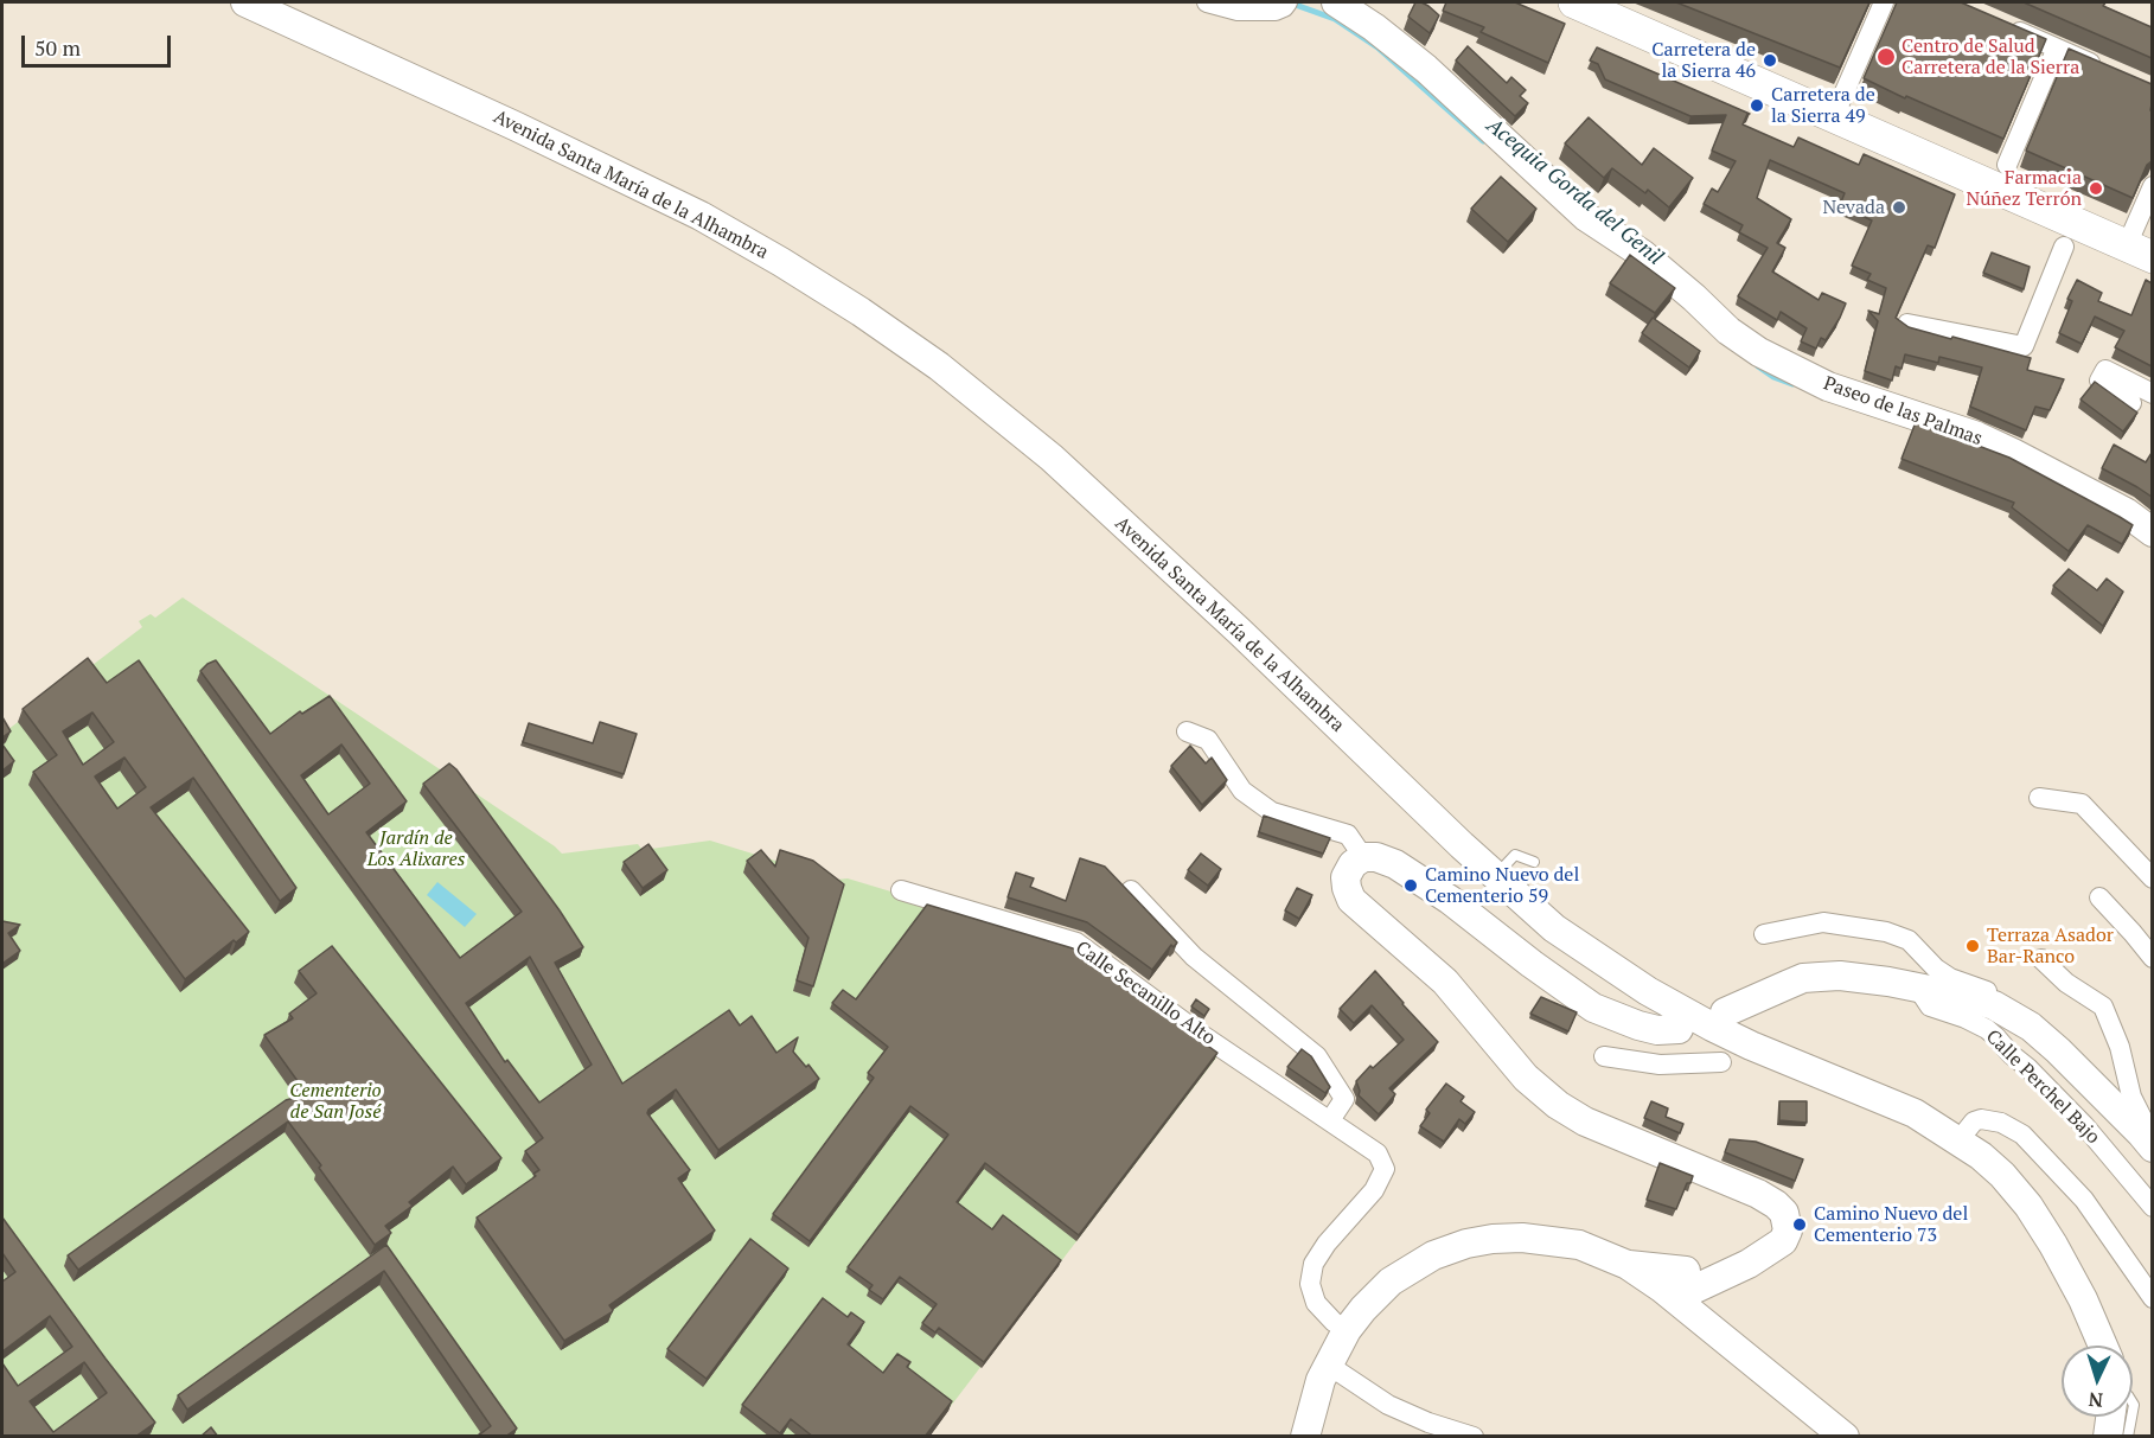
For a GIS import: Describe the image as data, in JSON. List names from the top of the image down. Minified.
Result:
{"streets":{"street":["Avenida Santa María de la Alhambra","Paseo de las Palmas","Calle Secanillo Alto","Calle Perchel Bajo"]},"water":["Acequia Gorda del Genil"],"parks":["Jardín de Los Alixares","Cementerio de San José"],"places":["Centro de Salud Carretera de la Sierra","Carretera de la Sierra 46","Carretera de la Sierra 49","Farmacia Núñez Terrón","Nevada","Camino Nuevo del Cementerio 59","Terraza Asador Bar-Ranco","Camino Nuevo del Cementerio 73"],"scale_bar":"50 m","north":"bottom"}
